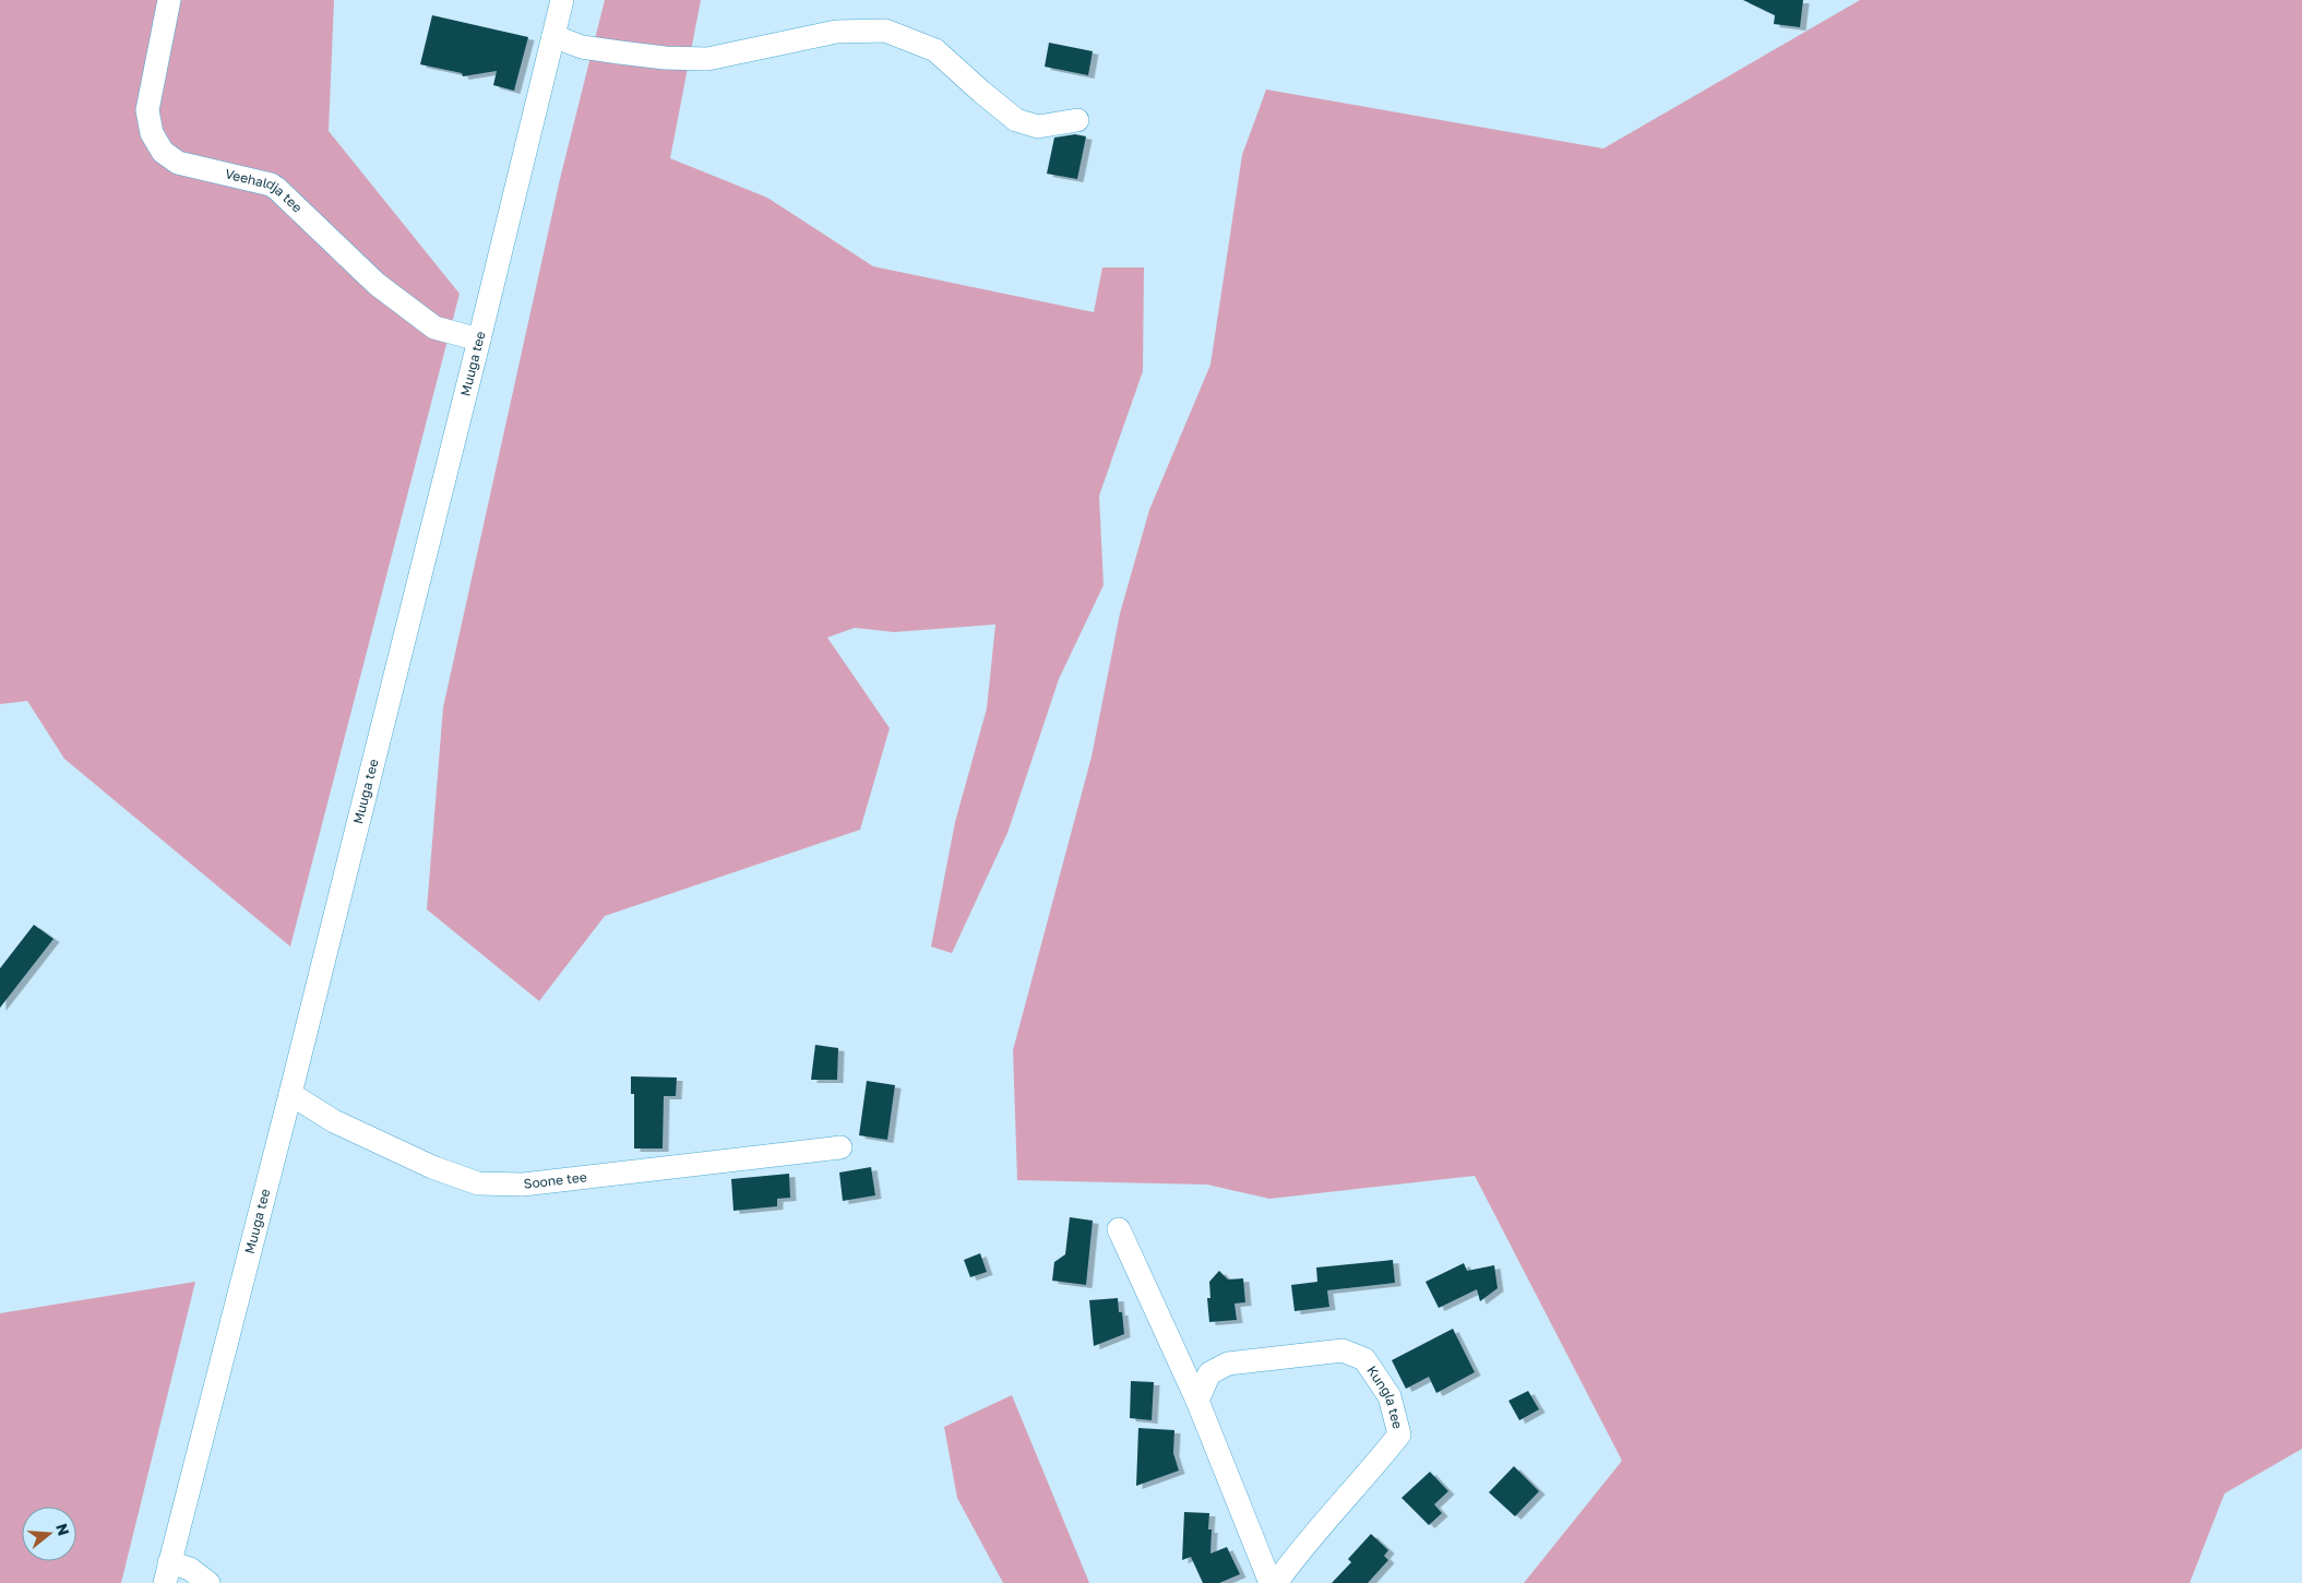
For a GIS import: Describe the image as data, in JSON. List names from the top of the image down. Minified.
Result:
{"streets":{"street":["Veehaldja tee","Muuga tee","Soone tee","Kungla tee"]},"crossings":[["Veehaldja tee","Muuga tee"],["Muuga tee","Soone tee"]],"north":"right"}
